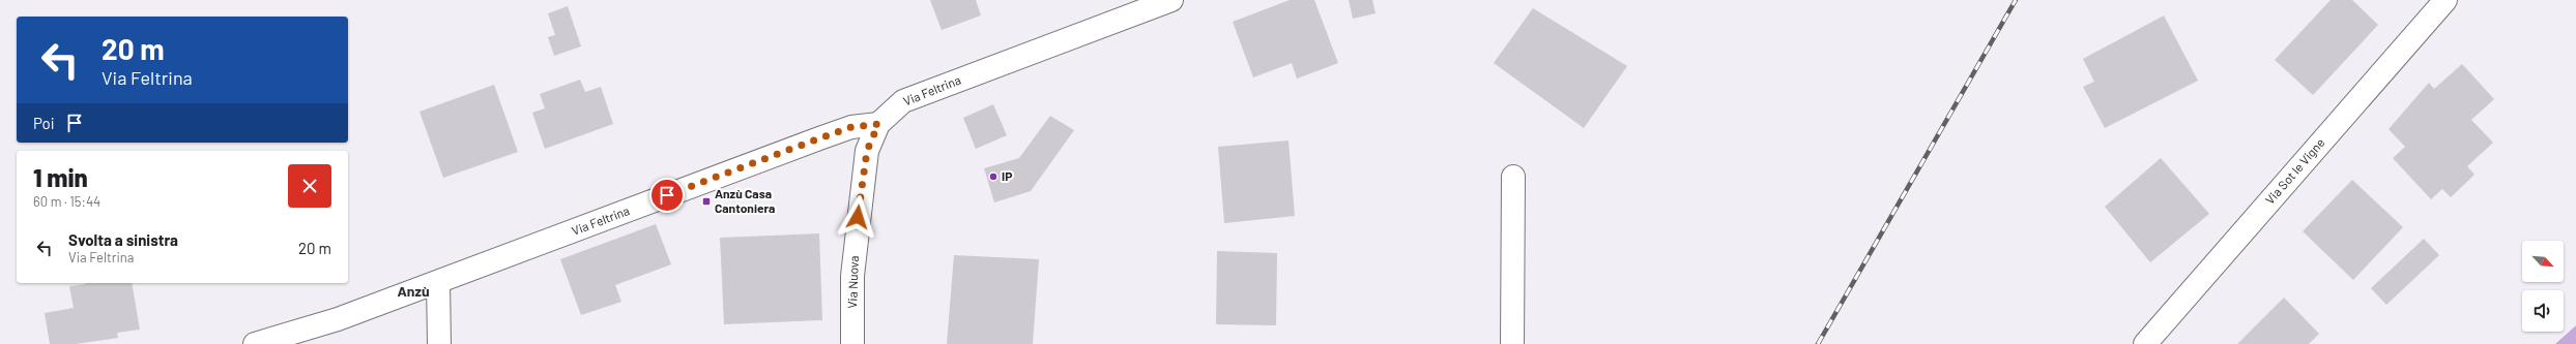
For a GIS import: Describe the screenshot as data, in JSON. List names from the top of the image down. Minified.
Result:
{"streets":{"street":["Via Feltrina","Via Sot le Vigne","Via Nuova"]},"crossings":[["Via Feltrina","Via Nuova"]],"districts":["Anzù"],"places":{"other":["IP"],"transit":["Anzù Casa Cantoniera"]},"north":"bottom right","page":{"turn":["20 m","Via Feltrina"],"then":"Poi","heading":["1 min","60 m · 15:44"],"list":[{"name":"Svolta a sinistra","note":"Via Feltrina","value":"20 m"}]}}
